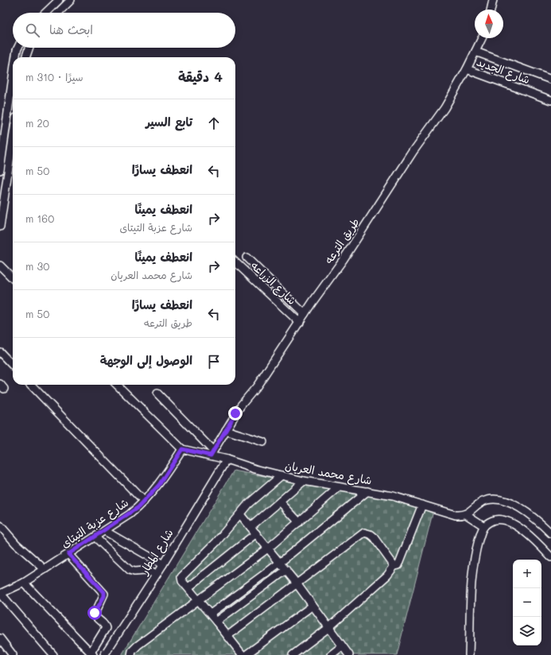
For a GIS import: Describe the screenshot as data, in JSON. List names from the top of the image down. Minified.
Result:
{"streets":{"street":["شارع الجديد","طريق الترعه","شارع الزراعه","شارع محمد العريان","شارع عزبة التيتاى","شارع المطار"]},"crossings":[["شارع الجديد","طريق الترعه"],["طريق الترعه","شارع الزراعه"],["طريق الترعه","شارع محمد العريان"],["شارع محمد العريان","شارع عزبة التيتاى"],["شارع محمد العريان","شارع المطار"]],"north":"top","page":{"search":"ابحث هنا","heading":["4 دقيقة","سيرًا · 310 m"],"list":[["تابع السير","20 m"],["انعطف يسارًا","50 m"],["انعطف يمينًا","شارع عزبة التيتاى","160 m"],["انعطف يمينًا","شارع محمد العريان","30 m"],["انعطف يسارًا","طريق الترعه","50 m"],"الوصول إلى الوجهة"],"map_buttons":["+","−"]}}
